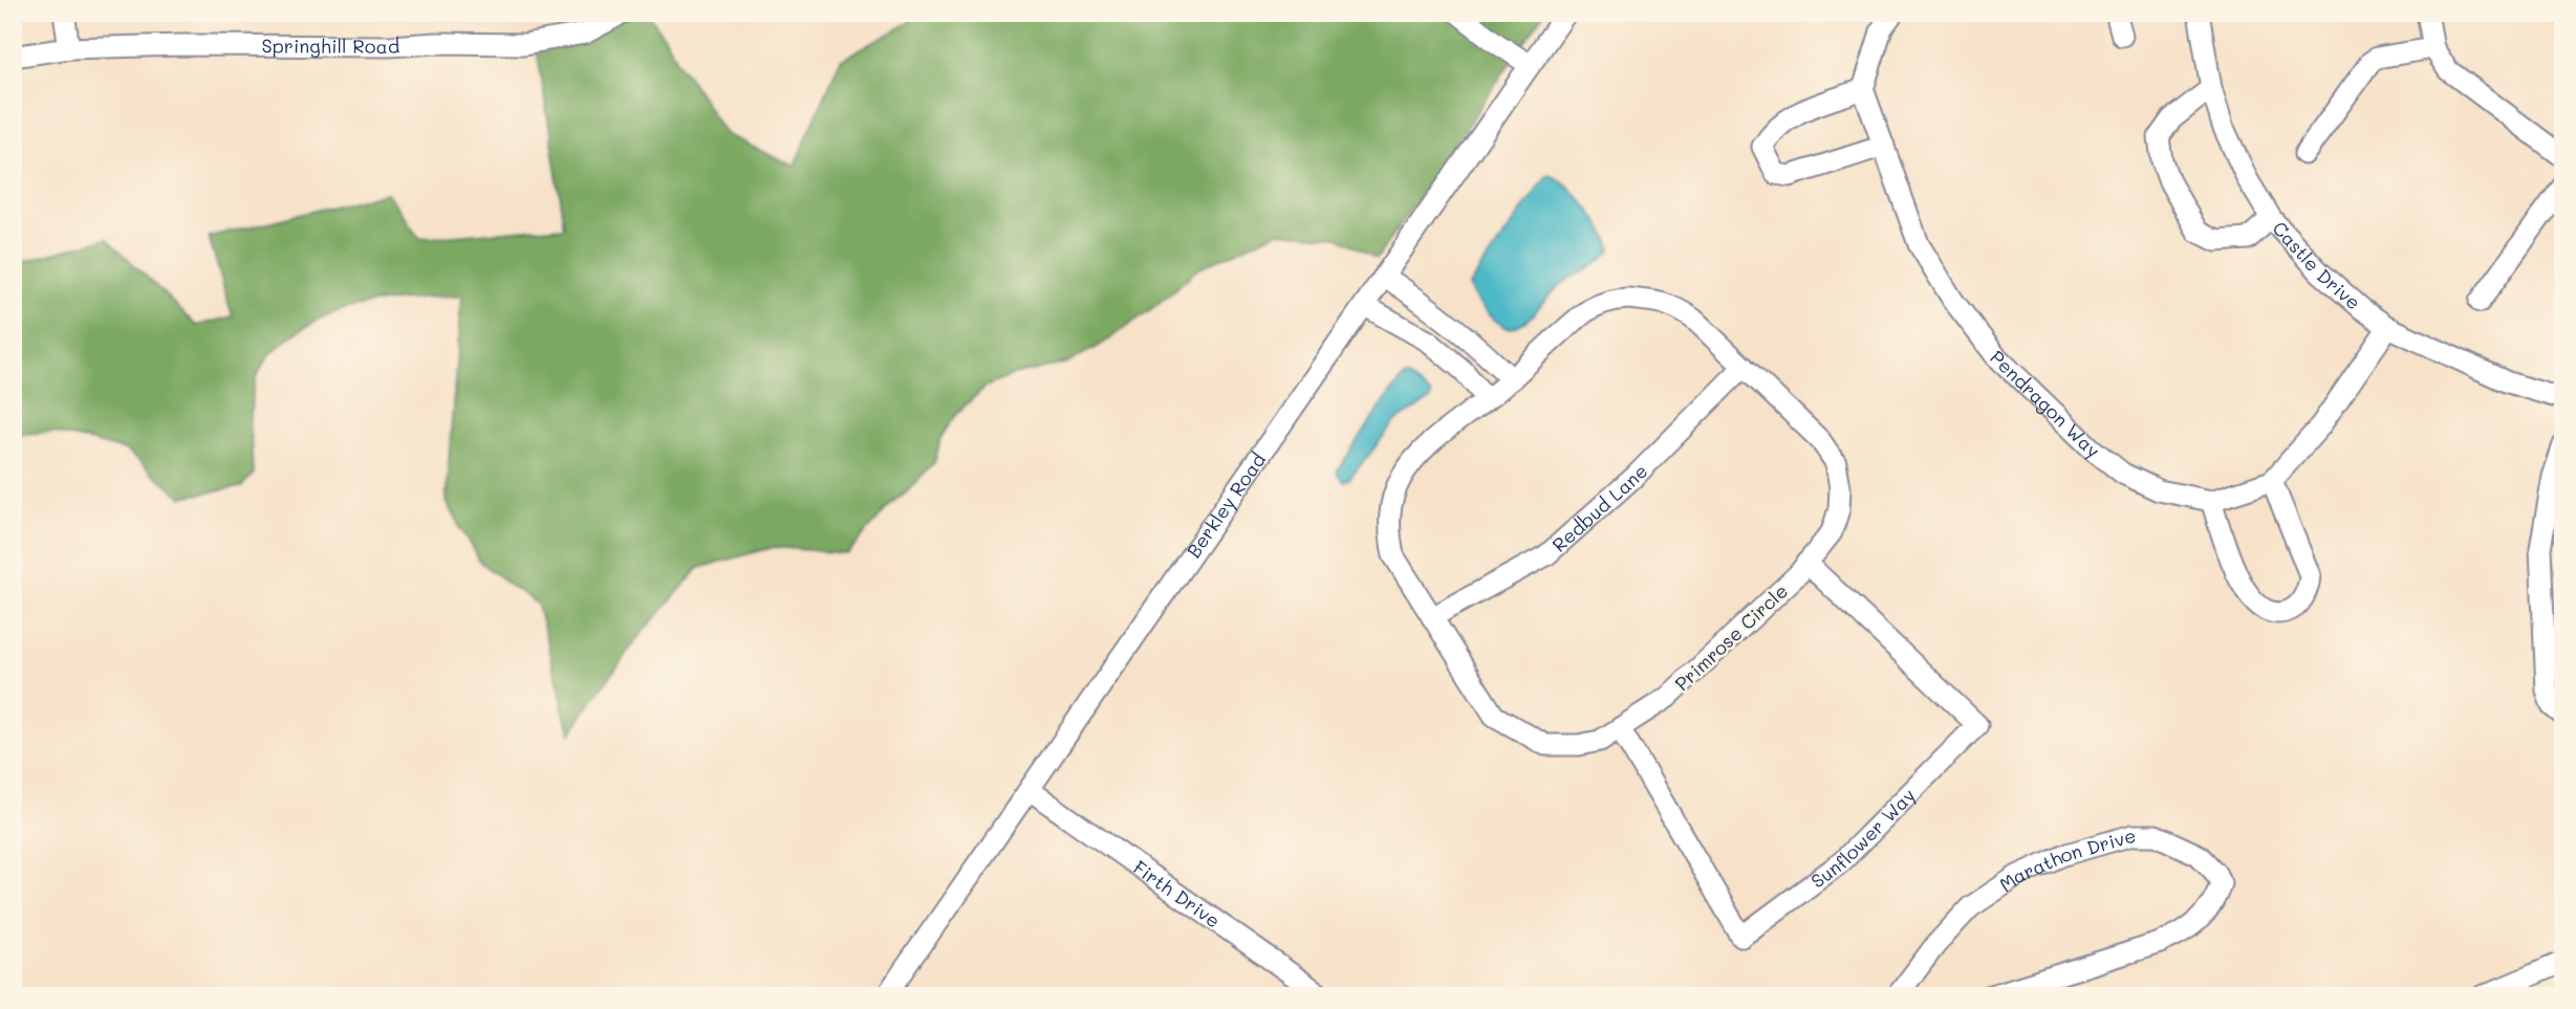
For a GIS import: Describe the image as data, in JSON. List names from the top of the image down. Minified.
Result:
{"streets":{"street":["Springhill Road","Castle Drive","Pendragon Way","Berkley Road","Redbud Lane","Primrose Circle","Sunflower Way","Marathon Drive","Firth Drive"]},"crossings":[["Berkley Road","Firth Drive"],["Redbud Lane","Primrose Circle"],["Primrose Circle","Sunflower Way"]]}
